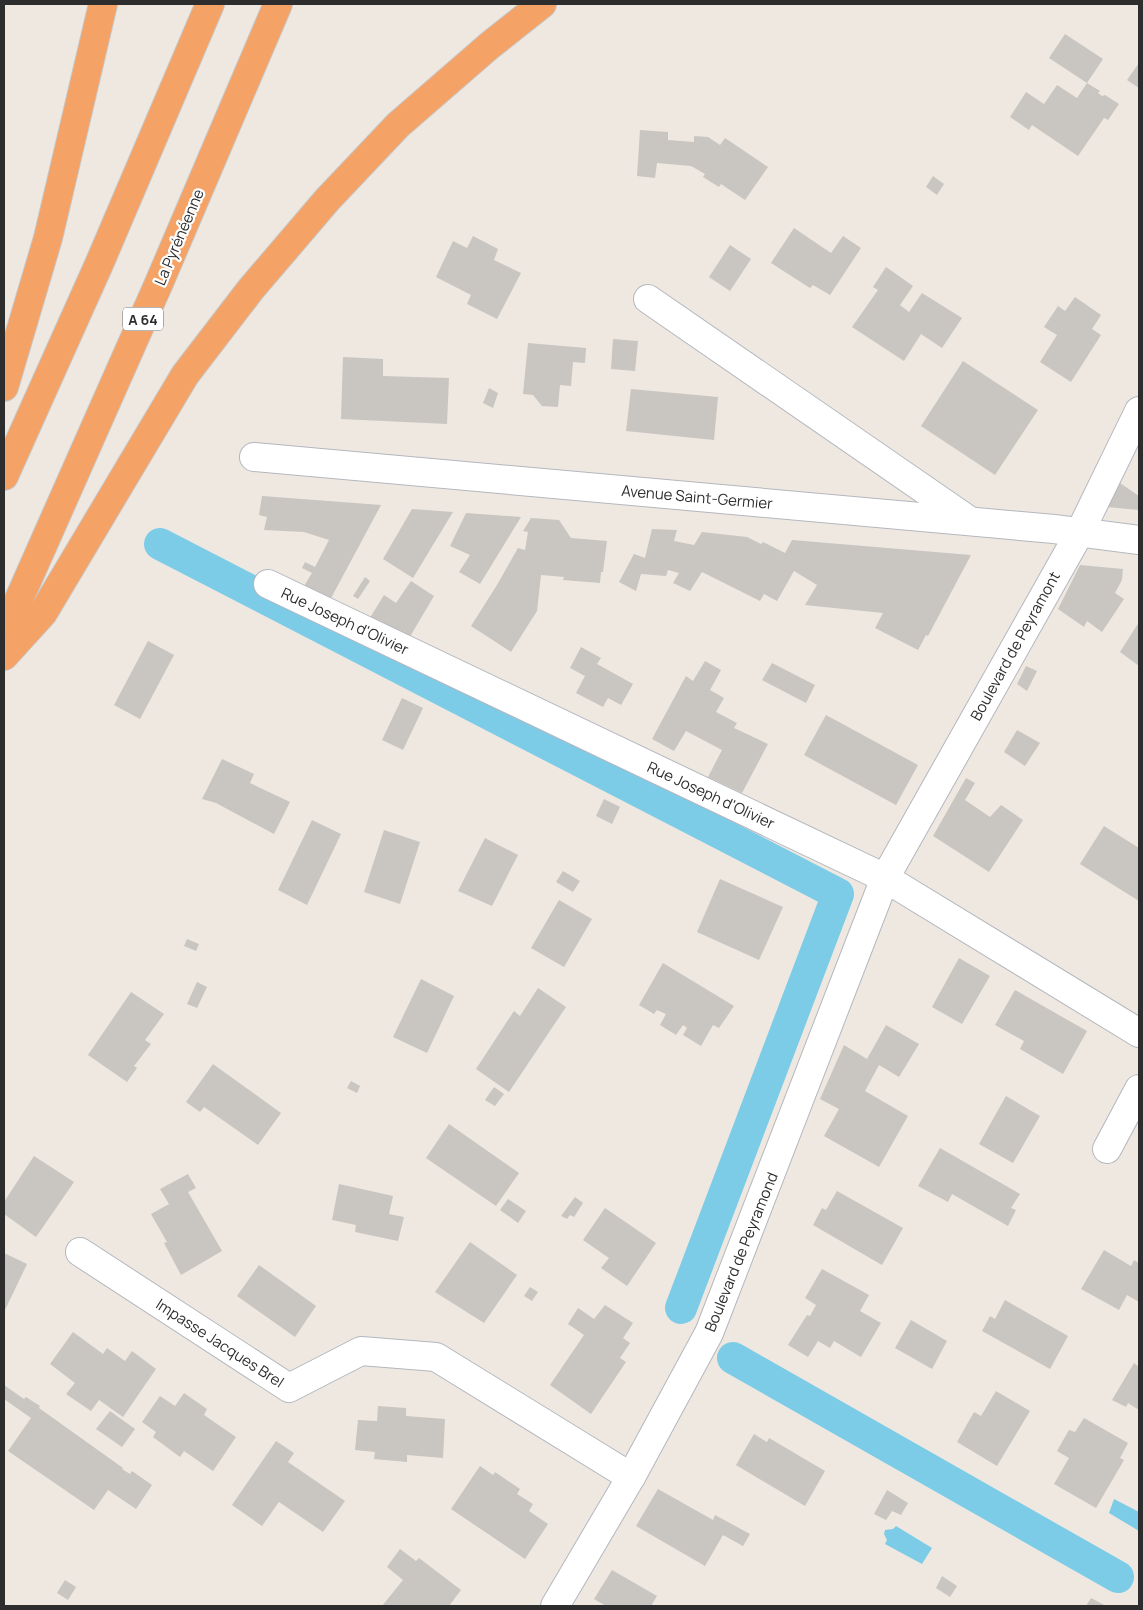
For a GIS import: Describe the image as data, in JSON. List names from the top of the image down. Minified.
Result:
{"streets":{"highway":["La Pyrénéenne","A 64"],"street":["Avenue Saint-Germier","Rue Joseph d'Olivier","Boulevard de Peyramont","Boulevard de Peyramond","Impasse Jacques Brel"]},"crossings":[["Avenue Saint-Germier","Boulevard de Peyramont"],["Rue Joseph d'Olivier","Boulevard de Peyramont"],["Rue Joseph d'Olivier","Boulevard de Peyramond"],["Boulevard de Peyramont","Boulevard de Peyramond"],["Boulevard de Peyramond","Impasse Jacques Brel"]]}
